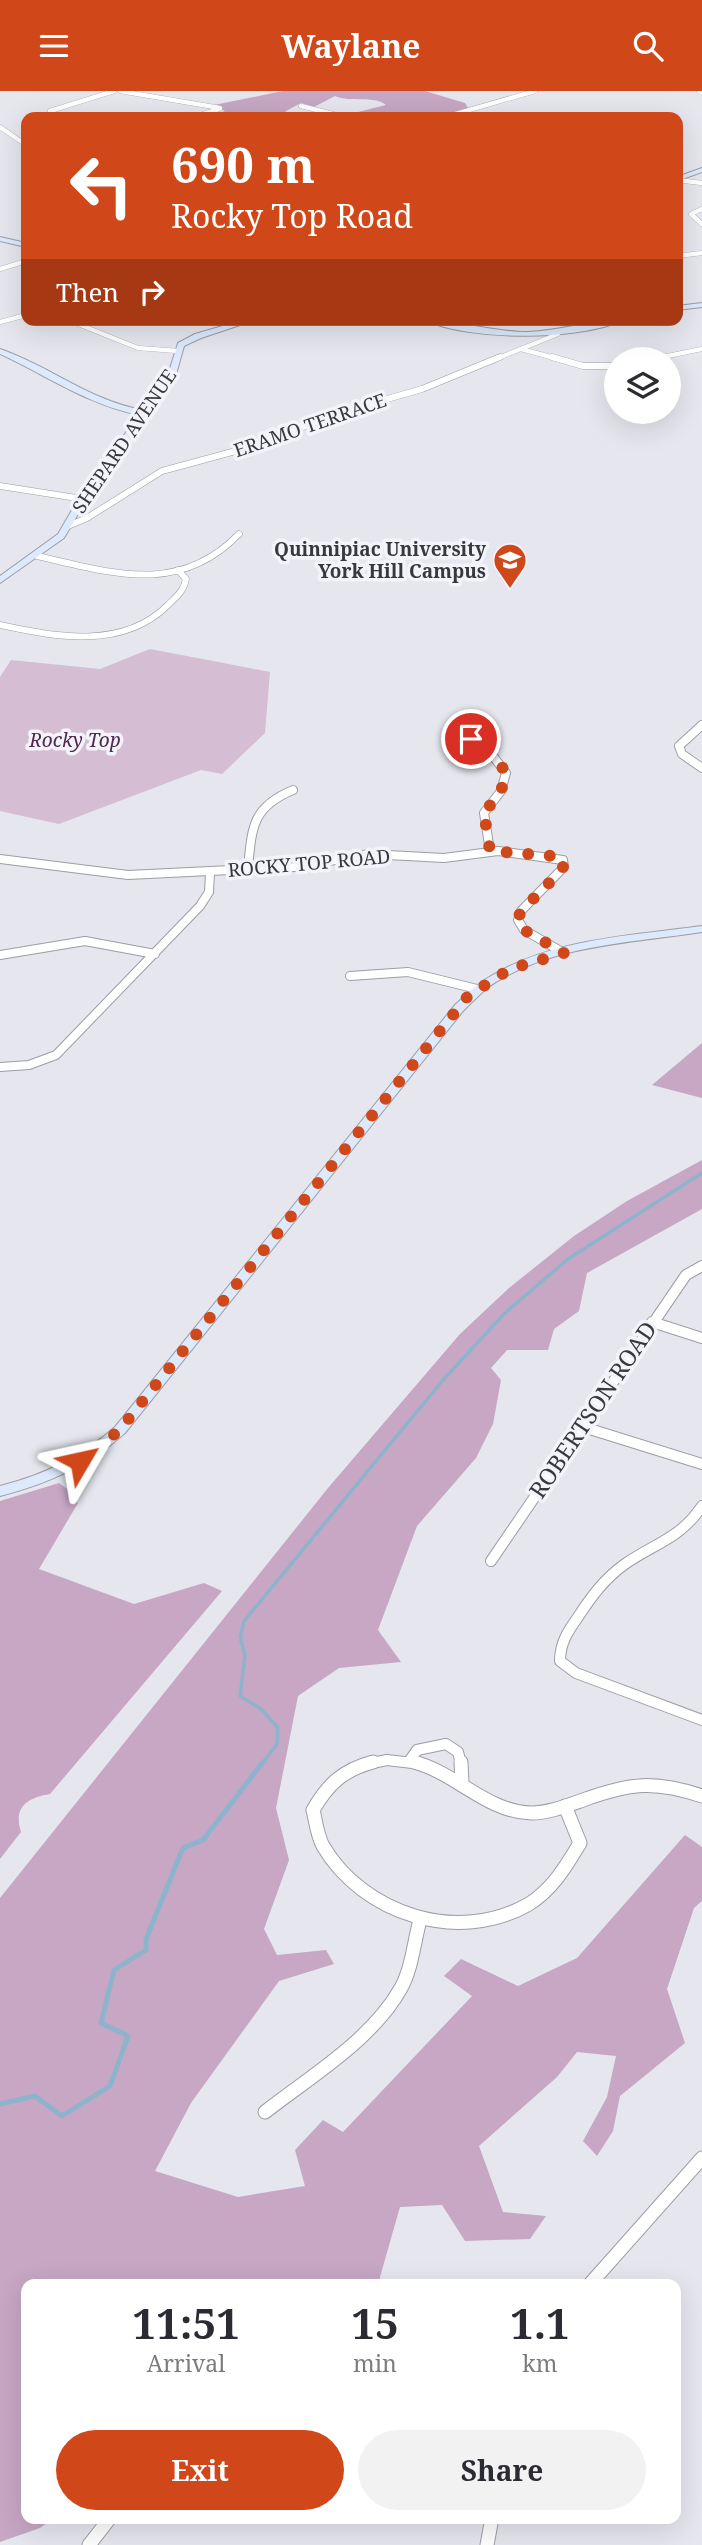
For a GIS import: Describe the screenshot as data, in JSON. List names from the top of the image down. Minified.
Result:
{"streets":{"main road":["SHEPARD AVENUE"],"street":["ERAMO TERRACE","ROCKY TOP ROAD","ROBERTSON ROAD"]},"crossings":[["ERAMO TERRACE","SHEPARD AVENUE"]],"parks":["Rocky Top"],"places":{"school or university":["Quinnipiac University York Hill Campus"]},"page":{"header":"Waylane","turn":["690 m","Rocky Top Road"],"then":"Then","eta":["11:51","Arrival","15","min","1.1","km"],"buttons":["Exit","Share"]}}
